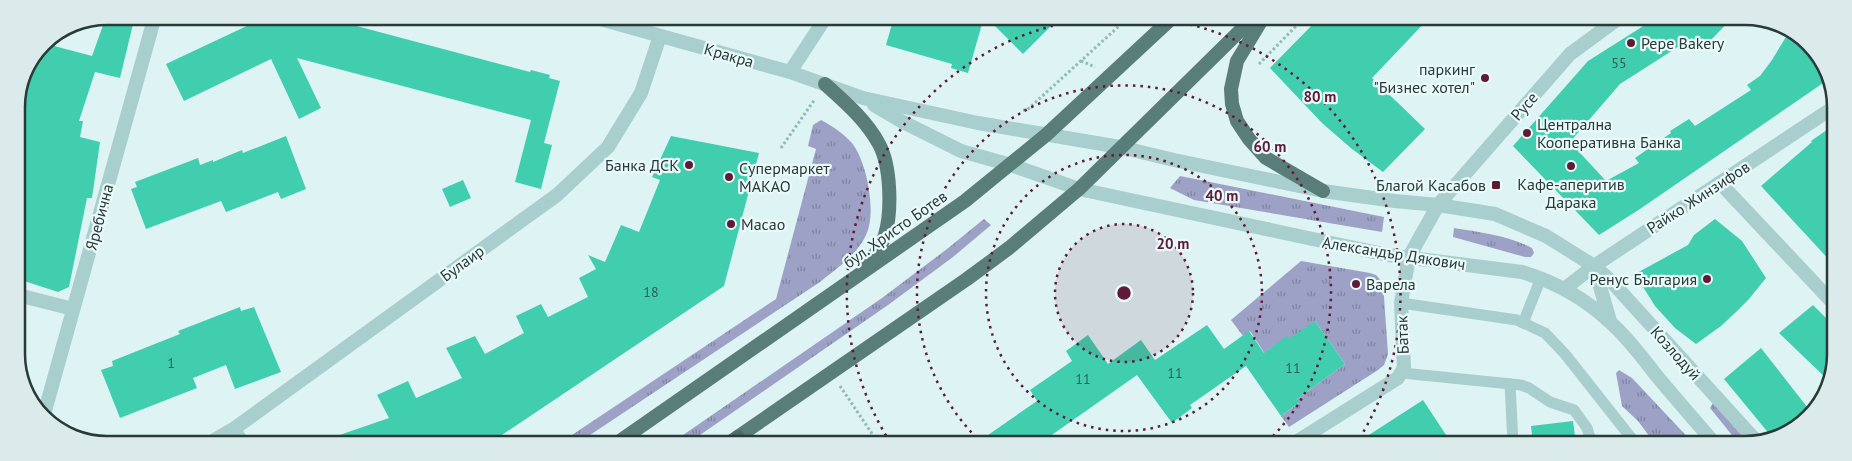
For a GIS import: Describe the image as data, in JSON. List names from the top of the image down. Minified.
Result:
{"streets":{"main road":["бул. Христо Ботев"],"street":["Кракра","Русе","Райко Жинзифов","Яребична","Александър Дякович","Булаир","Батак","Козлодуй"]},"crossings":[["Кракра","бул. Христо Ботев"],["Кракра","Александър Дякович"],["Кракра","Булаир"],["Русе","Батак"],["Райко Жинзифов","Александър Дякович"],["Райко Жинзифов","Козлодуй"],["бул. Христо Ботев","Александър Дякович"],["Александър Дякович","Батак"]],"places":{"other":["Pepe Bakery","паркинг \"Бизнес хотел\"","Централна Кооперативна Банка","Банка ДСК","Кафе-аперитив Дарака","Супермаркет МАКАО","Macao","Ренус България","Варела"],"transit":["Благой Касабов"]},"house_numbers":["55","18","1","11","11","11"],"rings":["80 m","60 m","40 m","20 m"]}
